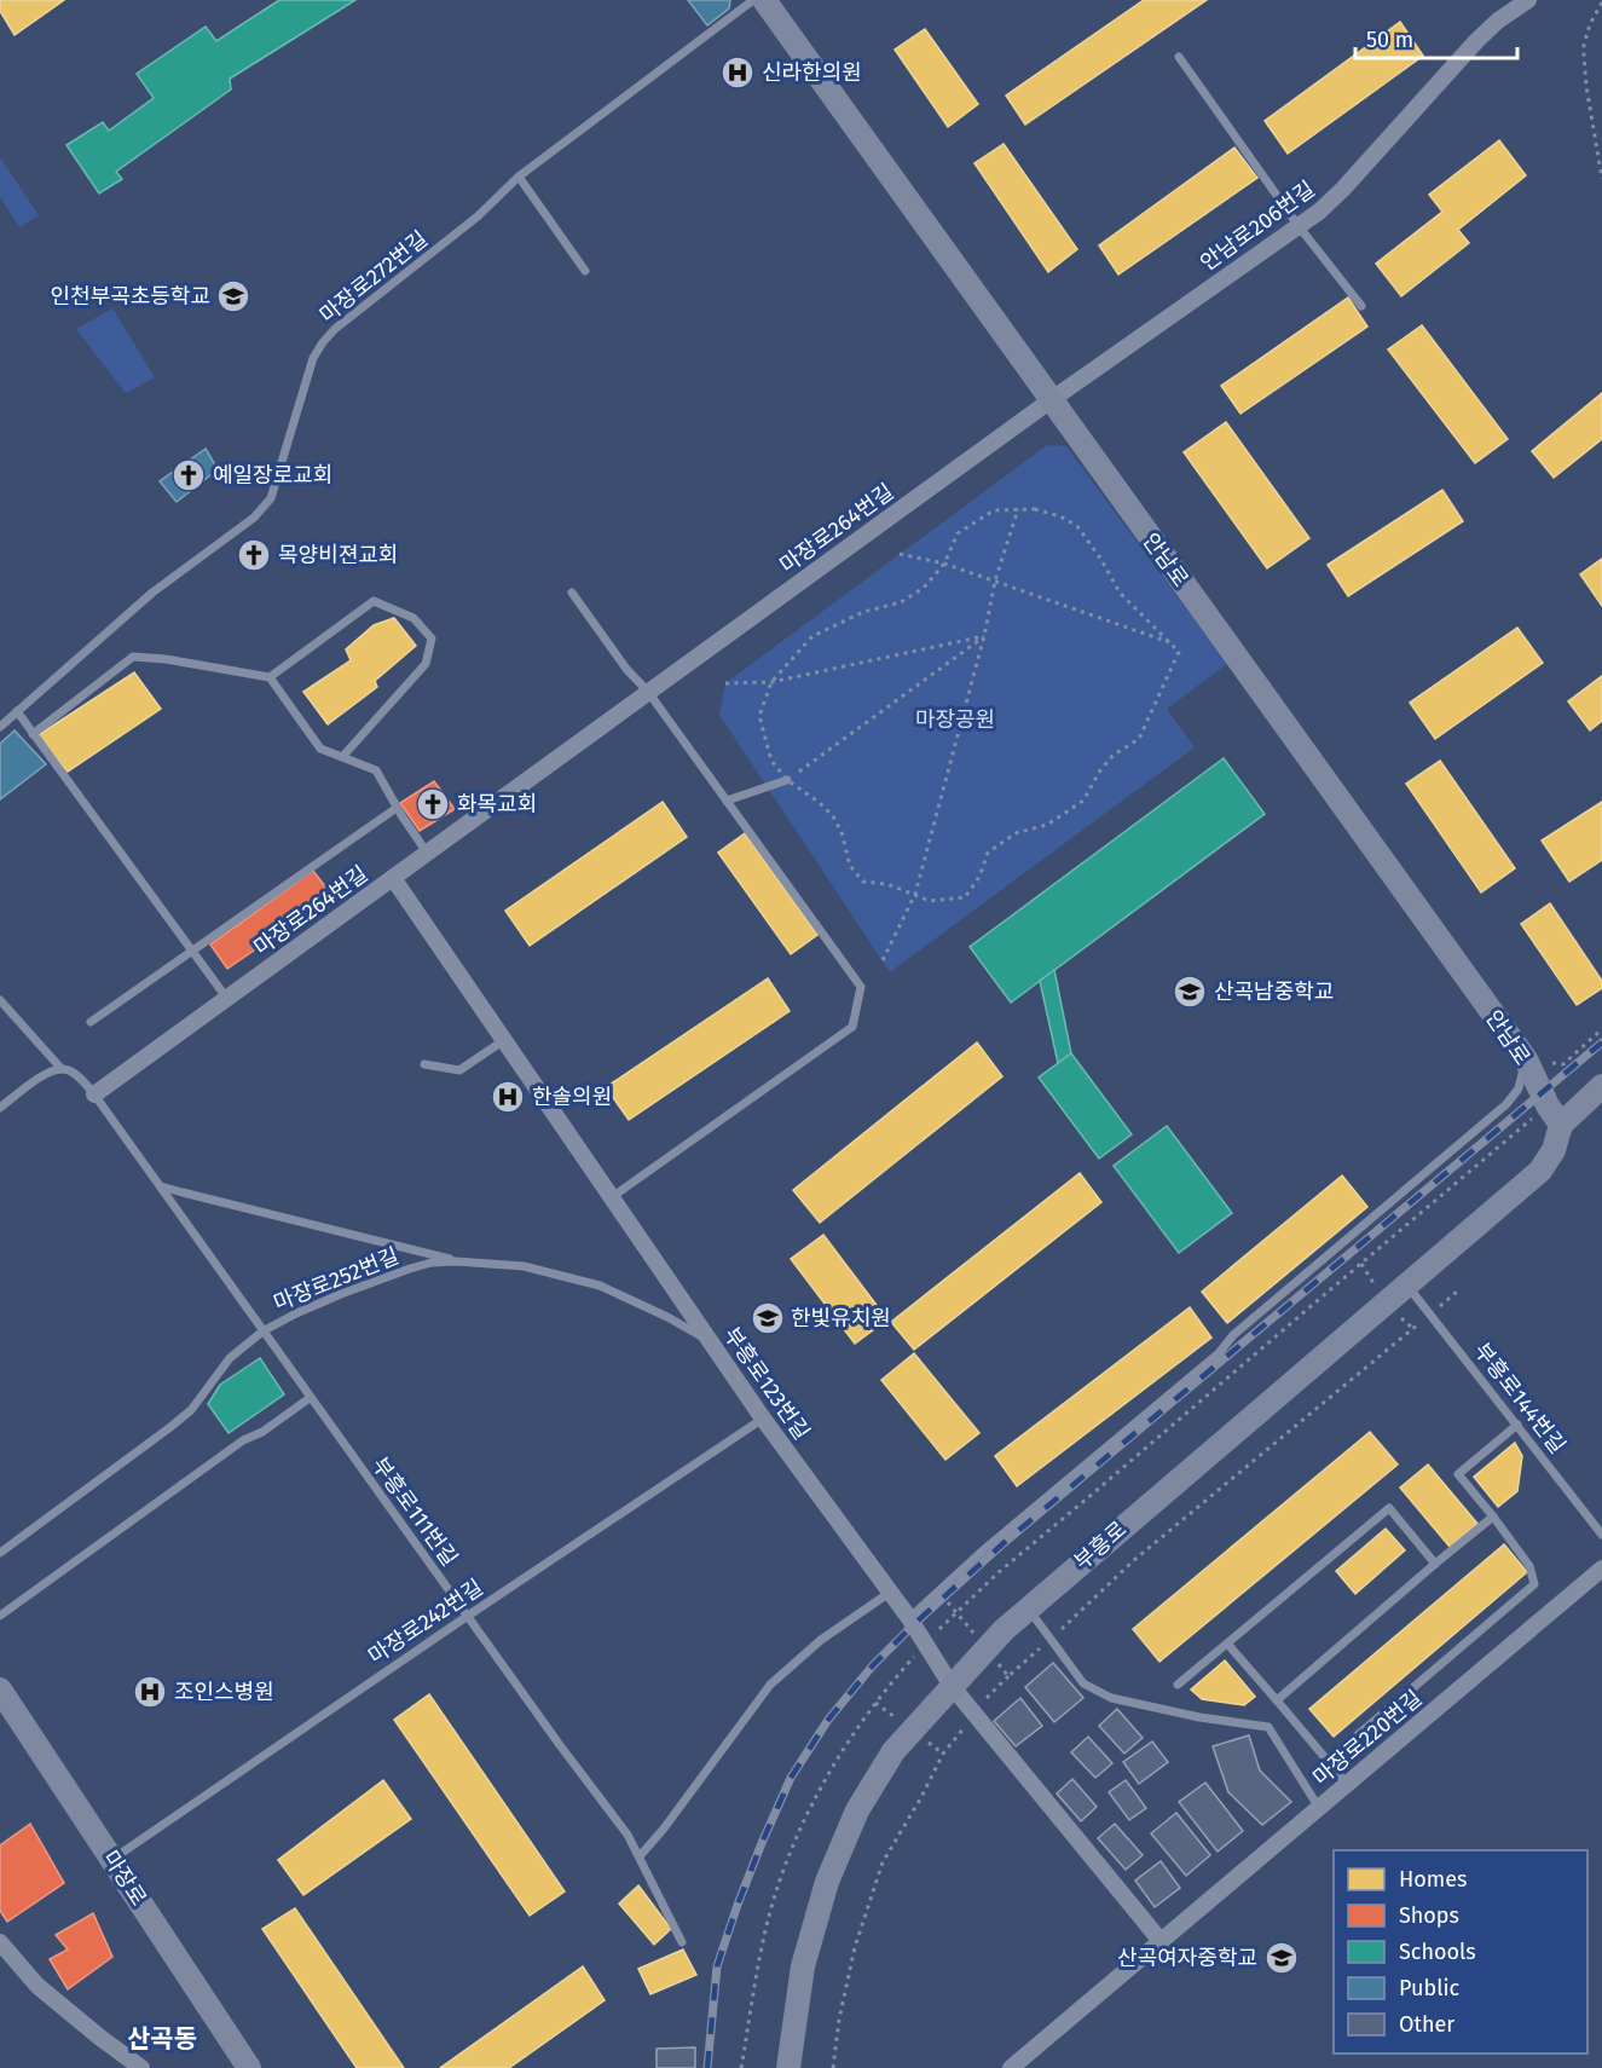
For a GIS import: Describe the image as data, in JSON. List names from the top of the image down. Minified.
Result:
{"streets":{"main road":["안남로","부흥로","마장로"],"street":["안남로206번길","마장로264번길","부흥로123번길","마장로220번길"],"lane":["마장로272번길","마장로252번길","부흥로144번길","부흥로111번길","마장로242번길"]},"crossings":[["안남로206번길","마장로264번길"],["안남로206번길","안남로"],["마장로264번길","안남로"],["마장로264번길","부흥로123번길"],["마장로264번길","부흥로111번길"],["안남로","부흥로"],["마장로252번길","부흥로123번길"],["마장로252번길","부흥로111번길"],["부흥로123번길","부흥로"],["부흥로123번길","마장로242번길"],["부흥로144번길","부흥로"],["부흥로111번길","마장로242번길"],["마장로242번길","마장로"]],"districts":["산곡동"],"parks":["마장공원"],"places":{"hospital":["신라한의원","한솔의원","조인스병원"],"school or university":["인천부곡초등학교","산곡남중학교","한빛유치원","산곡여자중학교"],"church":["예일장로교회","목양비젼교회","화목교회"]},"legend":["Homes","Shops","Schools","Public","Other"],"scale_bar":"50 m"}
